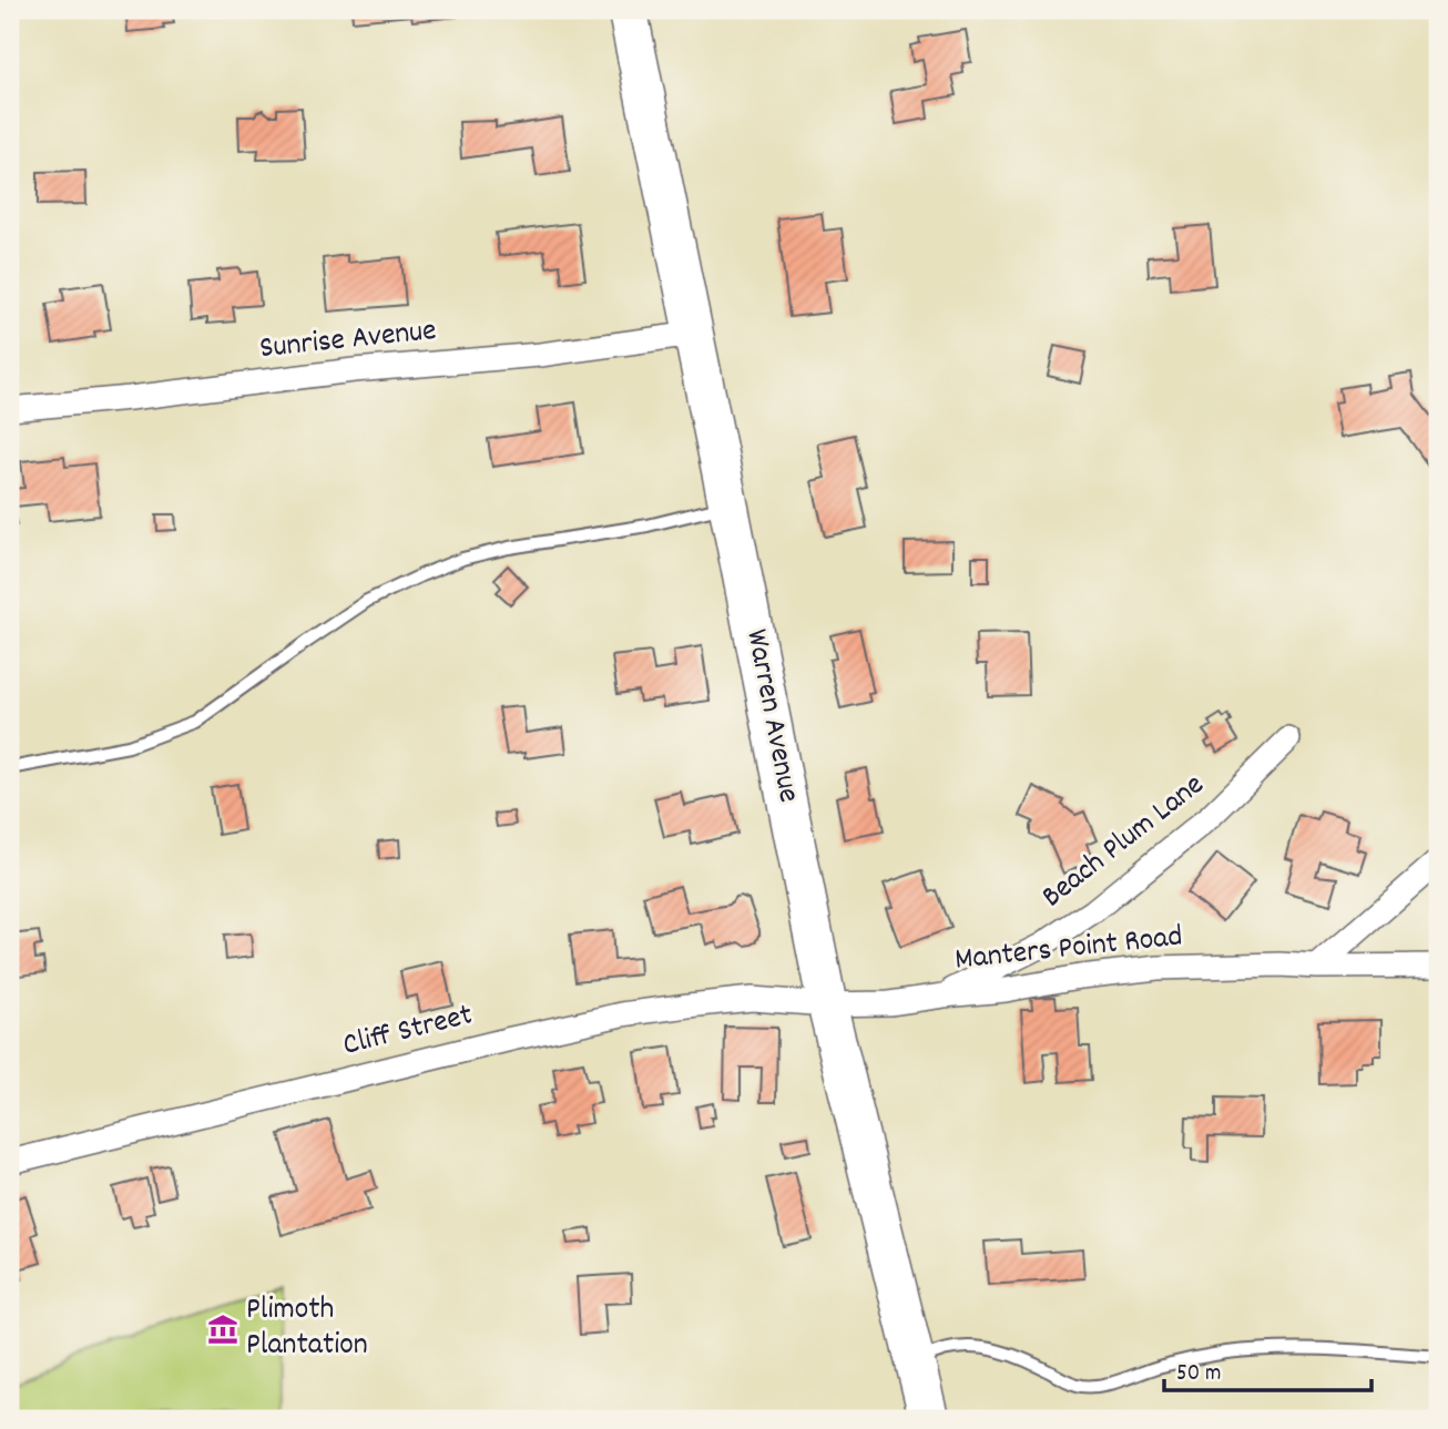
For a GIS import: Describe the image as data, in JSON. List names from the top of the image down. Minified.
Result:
{"streets":{"main road":["Warren Avenue"],"street":["Sunrise Avenue","Beach Plum Lane","Manters Point Road","Cliff Street"]},"crossings":[["Sunrise Avenue","Warren Avenue"],["Warren Avenue","Manters Point Road"],["Warren Avenue","Cliff Street"],["Beach Plum Lane","Manters Point Road"],["Manters Point Road","Cliff Street"]],"places":{"museum":["Plimoth Plantation"]},"scale_bar":"50 m"}
